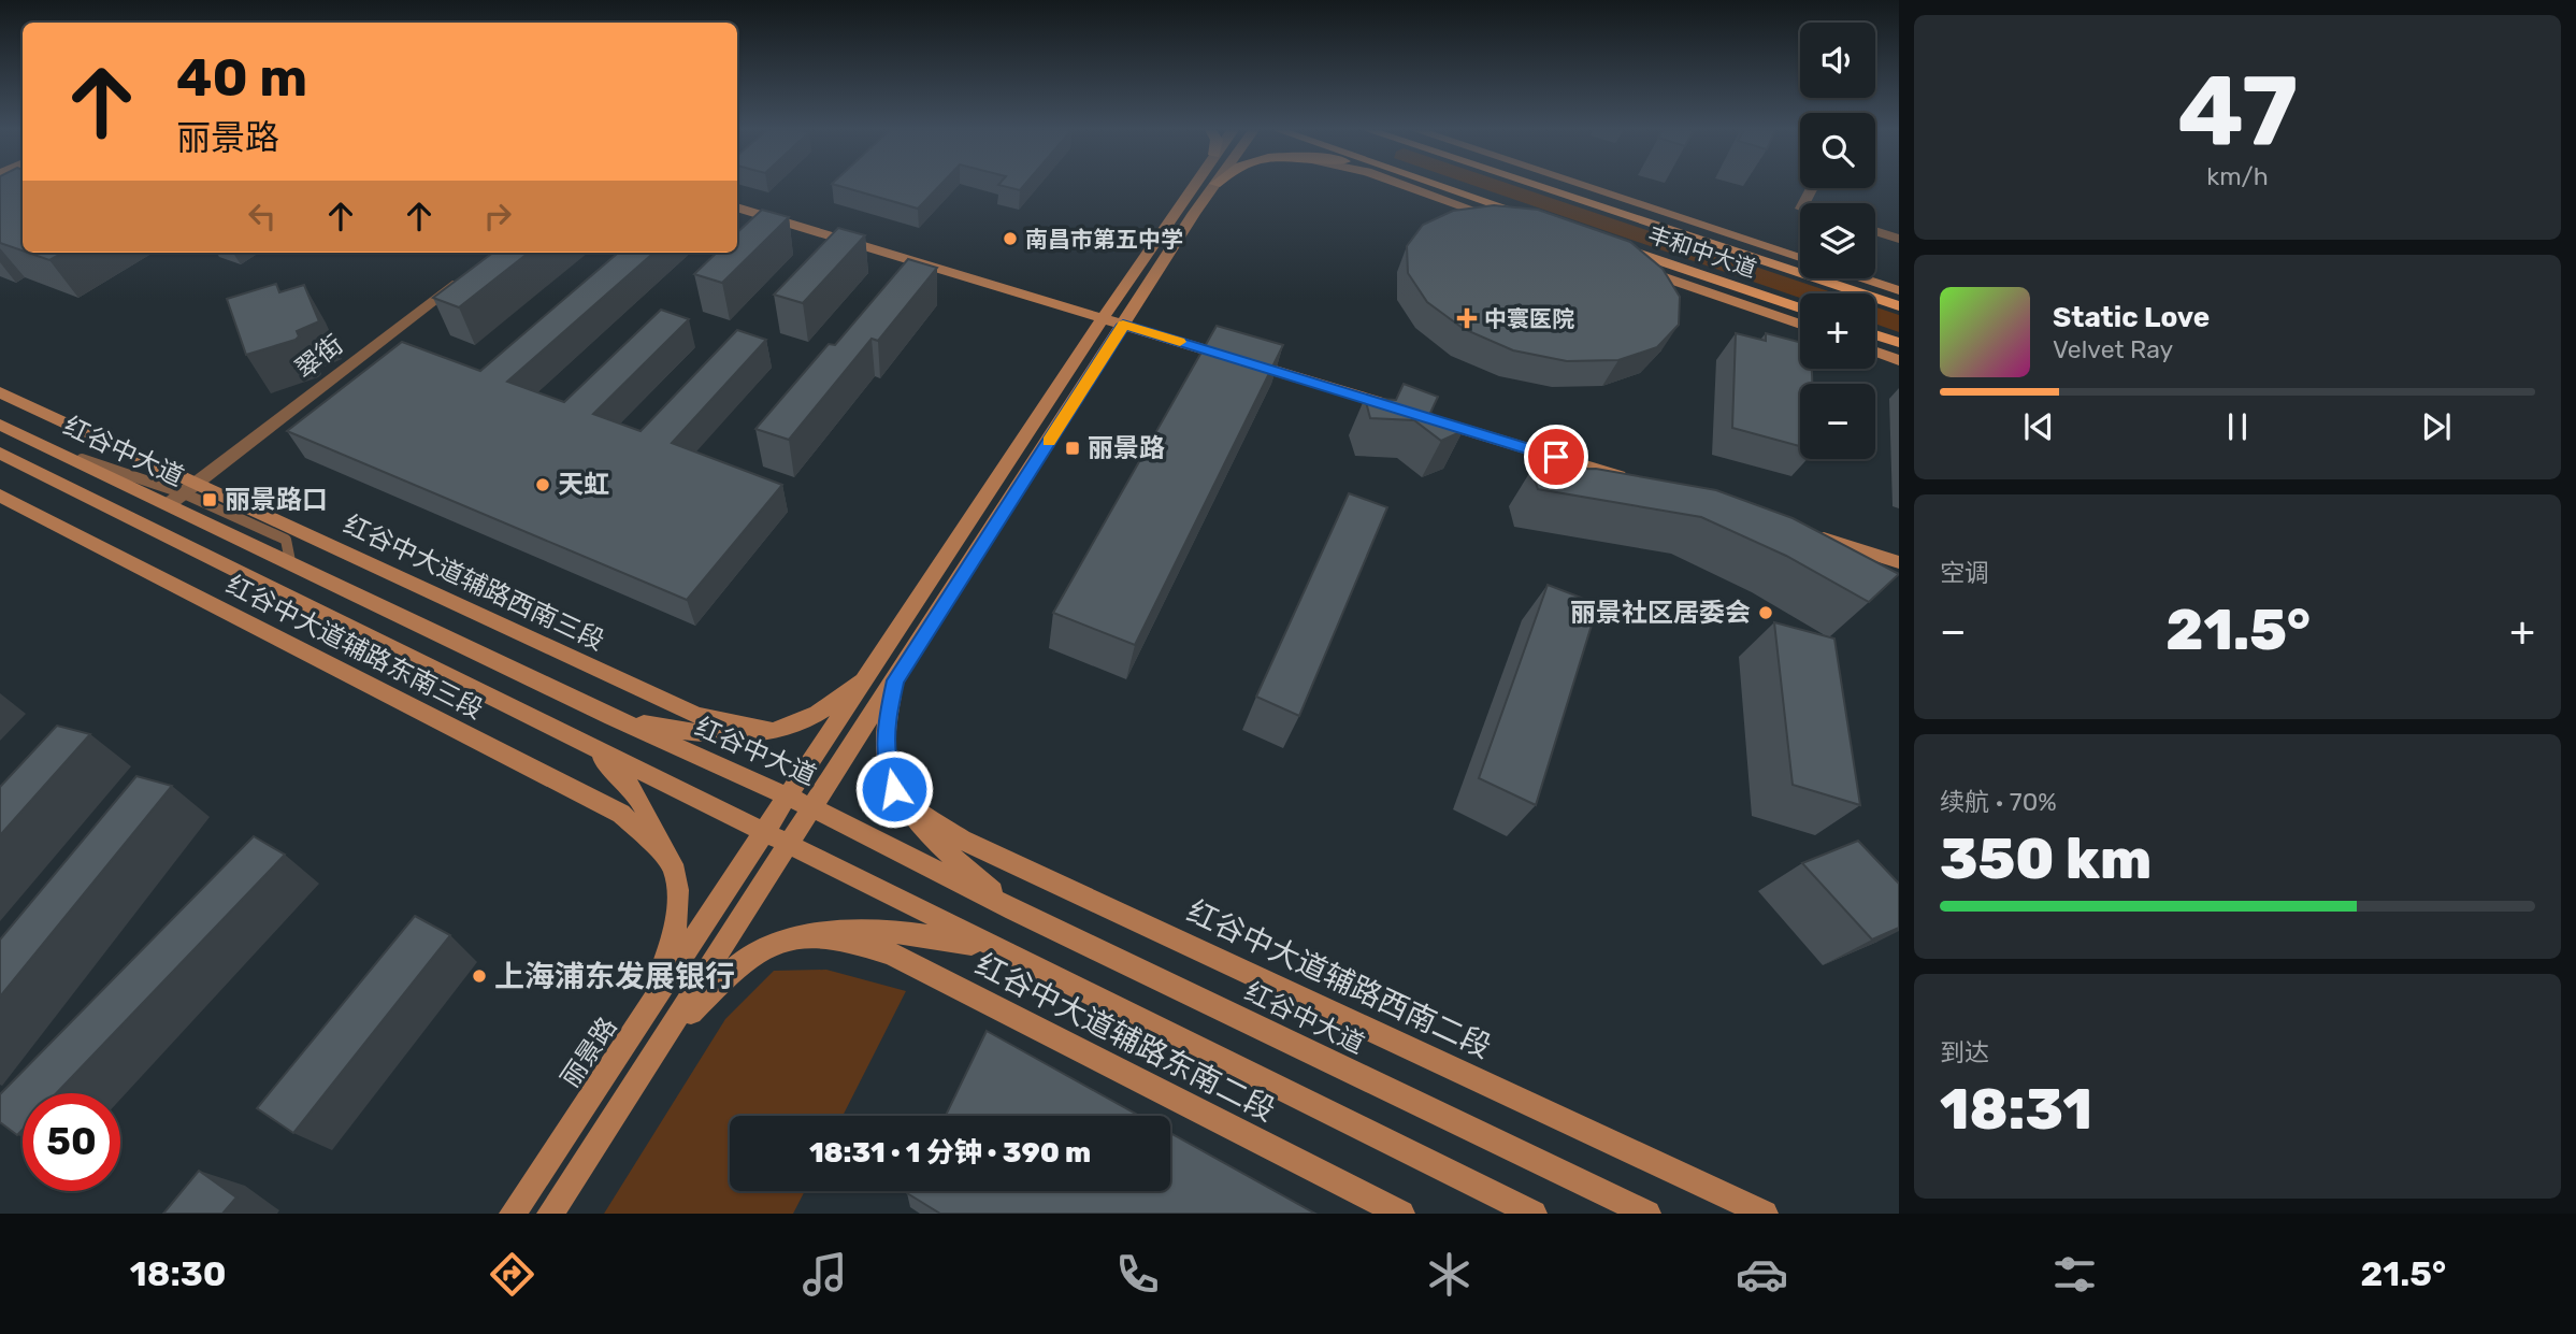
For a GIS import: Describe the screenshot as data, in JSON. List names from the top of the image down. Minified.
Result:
{"streets":{"main road":["丰和中大道"],"street":["翠街","红谷中大道","红谷中大道辅路西南三段","红谷中大道辅路东南三段","红谷中大道辅路西南二段","红谷中大道辅路东南二段","丽景路"]},"crossings":[["翠街","红谷中大道"],["翠街","红谷中大道辅路西南三段"],["红谷中大道","红谷中大道辅路西南三段"],["红谷中大道","丽景路"]],"places":{"other":["南昌市第五中学","天虹","丽景社区居委会","上海浦东发展银行"],"health":["中寰医院"],"transit":["丽景路","丽景路口"]},"page":{"tile":[["47","km/h"],"空调",["续航 · 70%","350 km"],["到达","18:31"]],"map_buttons":["+","−"],"turn":["40 m","丽景路"],"song":["Static Love","Velvet Ray"],"heat":["−","21.5°","+"],"limit":"50","trip":"18:31 · 1 分钟 · 390 m","tabs":["18:30","21.5°"]}}
